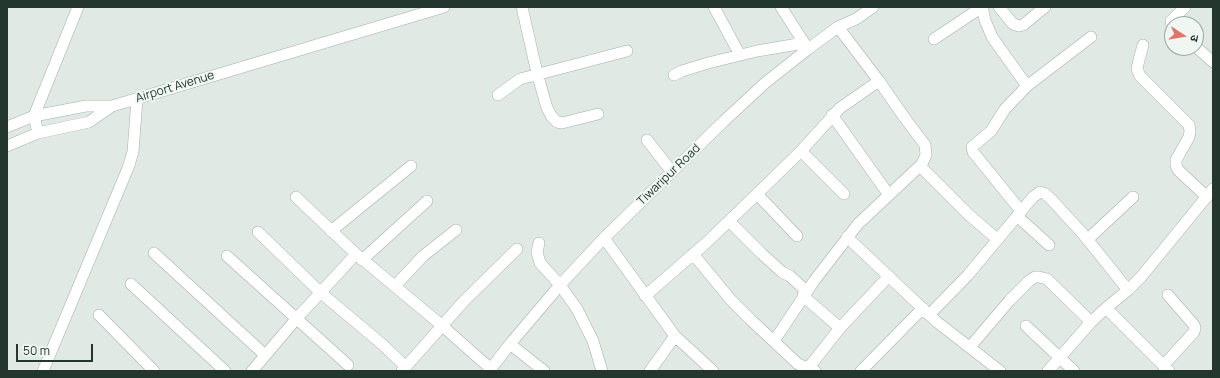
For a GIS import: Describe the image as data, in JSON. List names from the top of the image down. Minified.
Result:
{"streets":{"street":["Airport Avenue","Tiwaripur Road"]},"scale_bar":"50 m","north":"right"}
